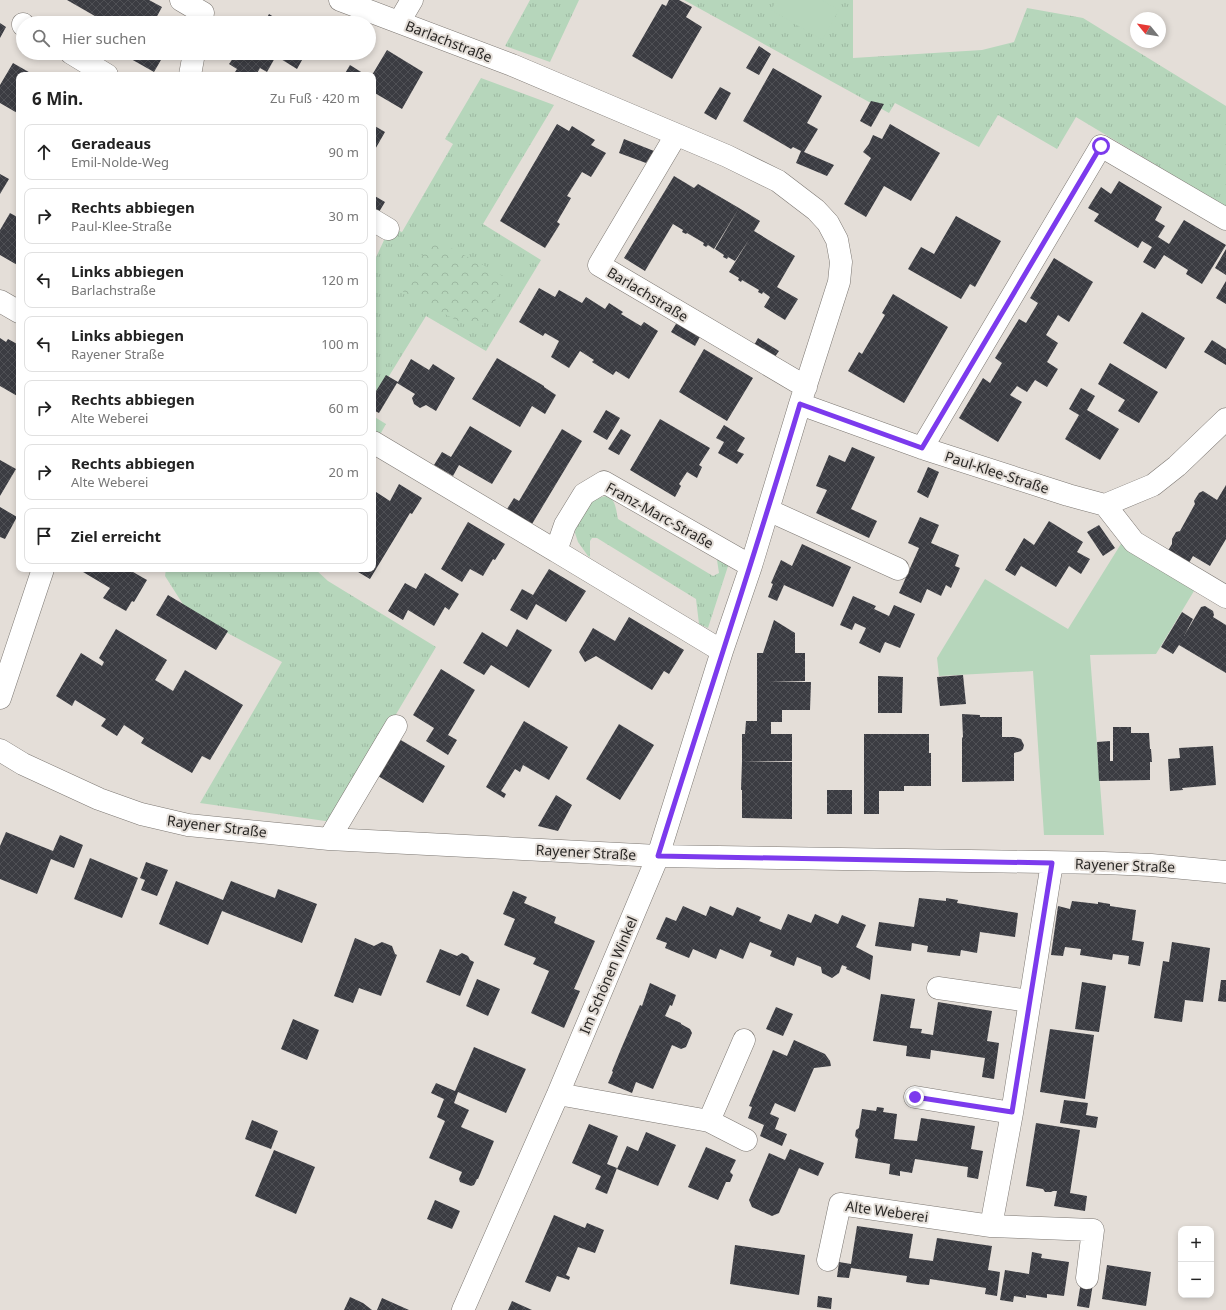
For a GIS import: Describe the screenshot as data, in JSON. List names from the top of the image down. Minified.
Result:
{"streets":{"street":["Barlachstraße","Paul-Klee-Straße","Franz-Marc-Straße","Rayener Straße","Im Schönen Winkel","Alte Weberei"]},"crossings":[["Barlachstraße","Paul-Klee-Straße"],["Barlachstraße","Franz-Marc-Straße"],["Barlachstraße","Rayener Straße"],["Barlachstraße","Im Schönen Winkel"],["Rayener Straße","Im Schönen Winkel"]],"north":"top left","page":{"search":"Hier suchen","heading":["6 Min.","Zu Fuß · 420 m"],"list":[["Geradeaus","Emil-Nolde-Weg","90 m"],["Rechts abbiegen","Paul-Klee-Straße","30 m"],["Links abbiegen","Barlachstraße","120 m"],["Links abbiegen","Rayener Straße","100 m"],["Rechts abbiegen","Alte Weberei","60 m"],["Rechts abbiegen","Alte Weberei","20 m"],"Ziel erreicht"],"map_buttons":["+","−"]}}
